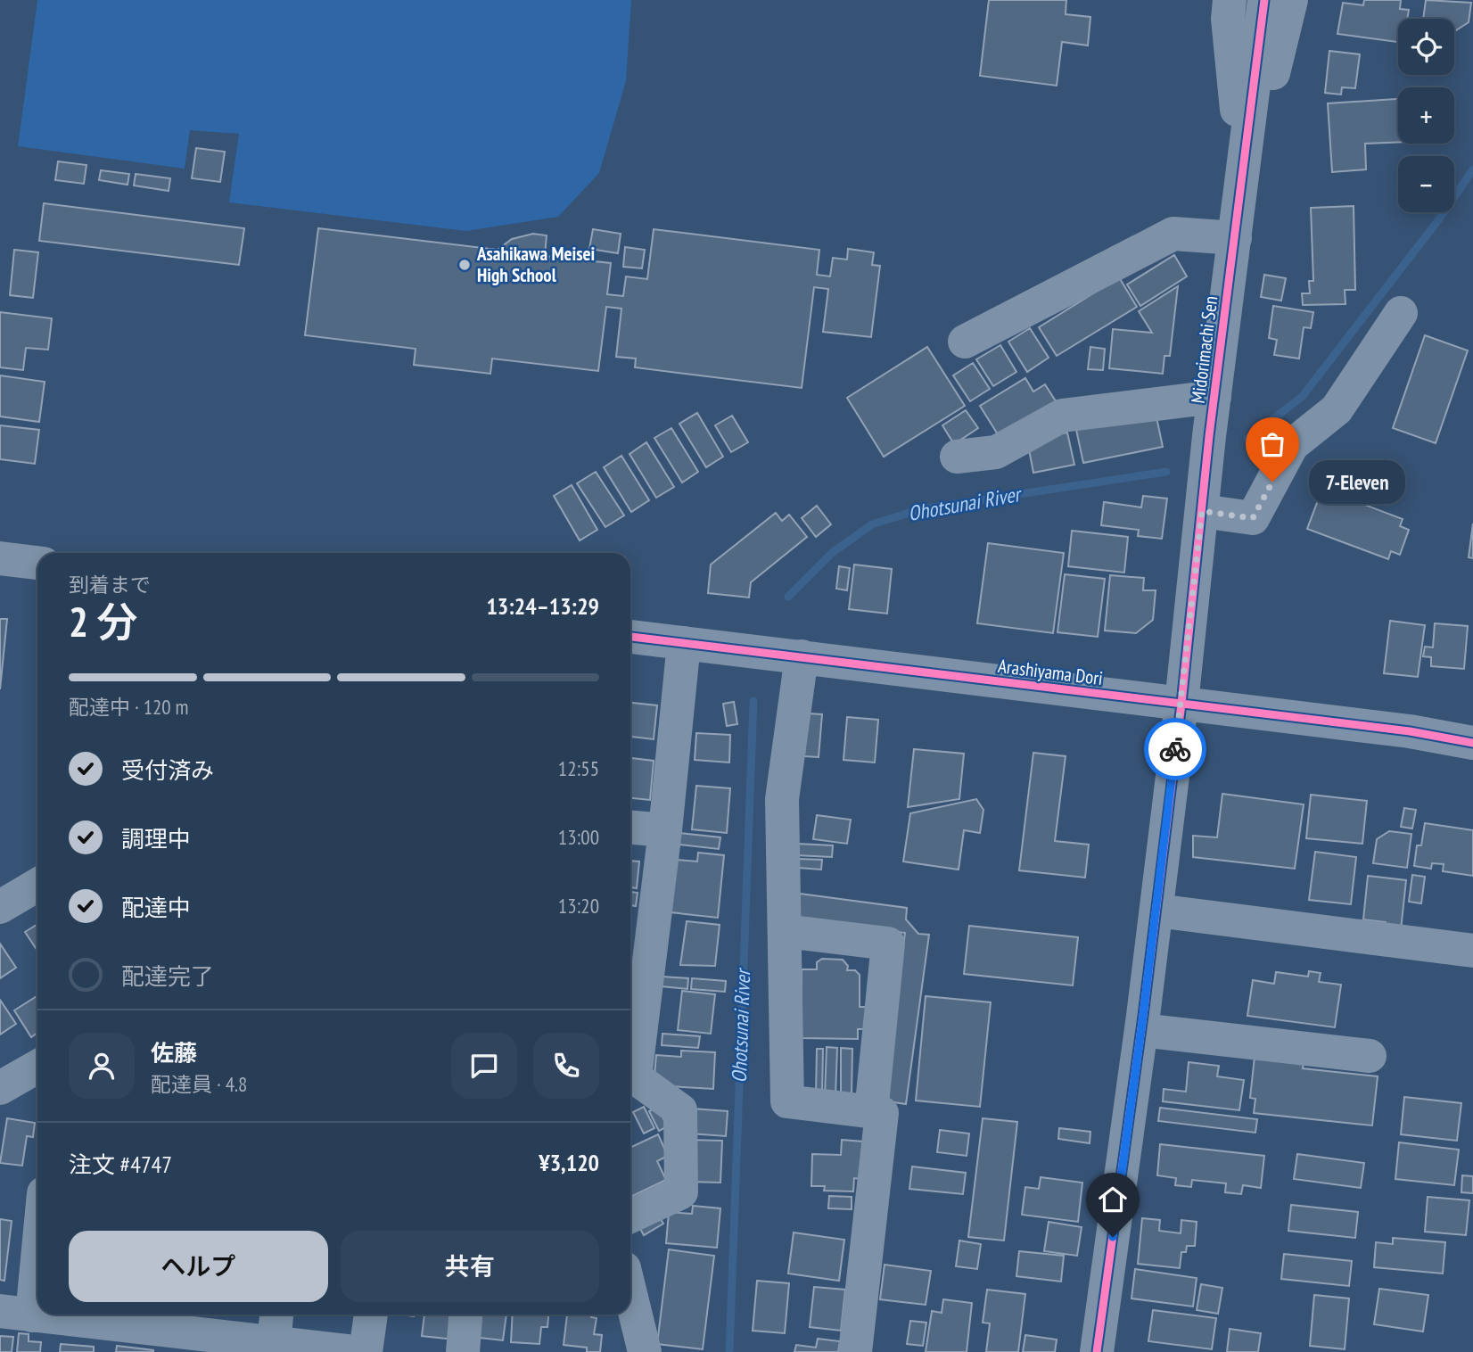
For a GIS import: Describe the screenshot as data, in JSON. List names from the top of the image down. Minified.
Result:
{"streets":{"street":["Midorimachi Sen","Arashiyama Dori"]},"crossings":[["Midorimachi Sen","Arashiyama Dori"]],"water":["Ohotsunai River"],"places":["Asahikawa Meisei High School","7-Eleven"],"page":{"map_buttons":["+","−"],"bubble":"7-Eleven","heading":["2 分","到着まで","13:24–13:29"],"panel":["佐藤","配達員 · 4.8","注文 #4747","¥3,120"],"bar":"配達中 · 120 m","list":[["受付済み","12:55"],["調理中","13:00"],["配達中","13:20"],"配達完了"],"buttons":["ヘルプ","共有"]}}
